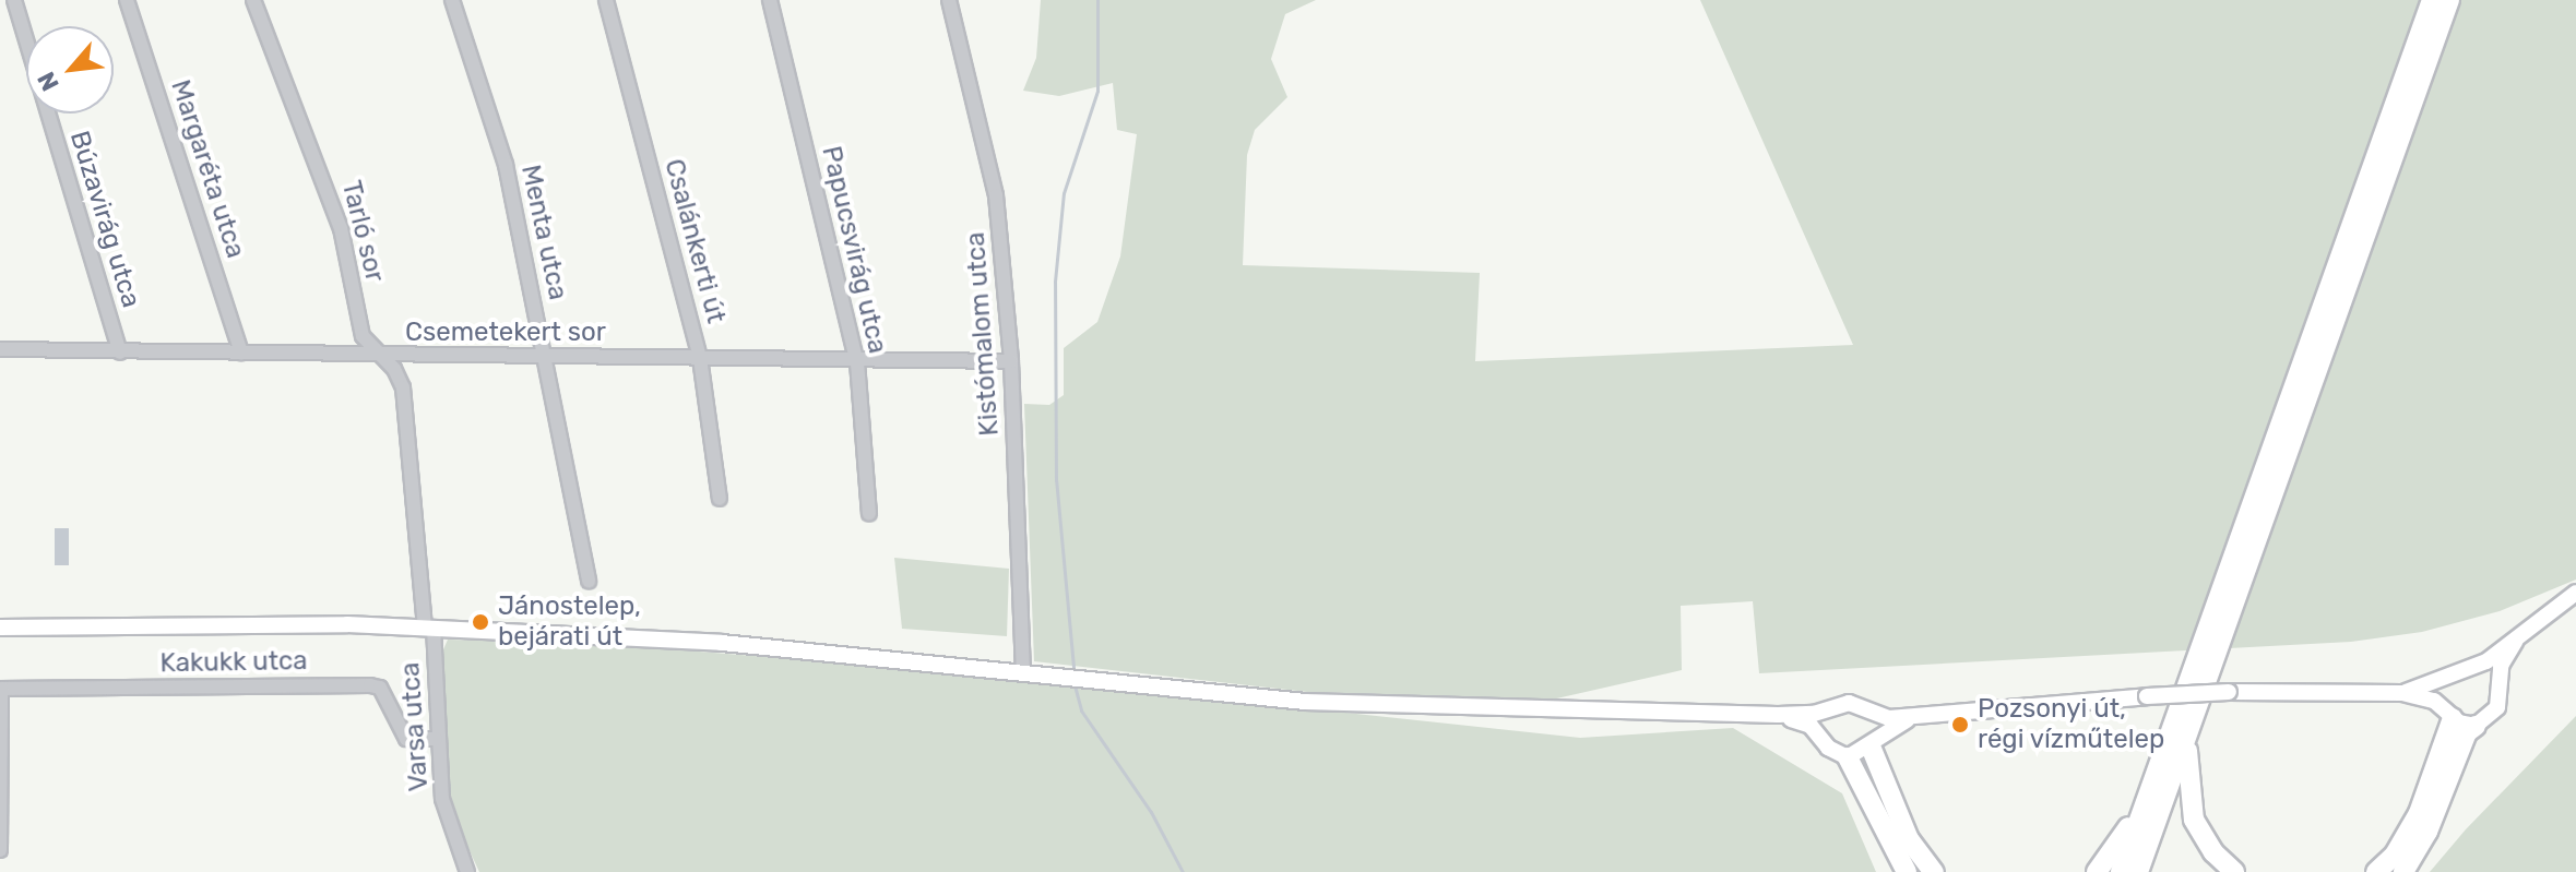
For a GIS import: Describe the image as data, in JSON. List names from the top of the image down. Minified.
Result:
{"streets":{"street":["Margaréta utca","Búzavirág utca","Tarló sor","Menta utca","Csalánkerti út","Papucsvirág utca","Csemetekert sor","Kistómalom utca","Kakukk utca","Varsa utca"]},"crossings":[["Margaréta utca","Csemetekert sor"],["Búzavirág utca","Csemetekert sor"],["Tarló sor","Csemetekert sor"],["Tarló sor","Varsa utca"],["Menta utca","Csemetekert sor"],["Csalánkerti út","Csemetekert sor"],["Papucsvirág utca","Csemetekert sor"],["Csemetekert sor","Kistómalom utca"],["Kakukk utca","Varsa utca"]],"places":["Jánostelep, bejárati út","Pozsonyi út, régi vízműtelep"],"north":"bottom left"}
